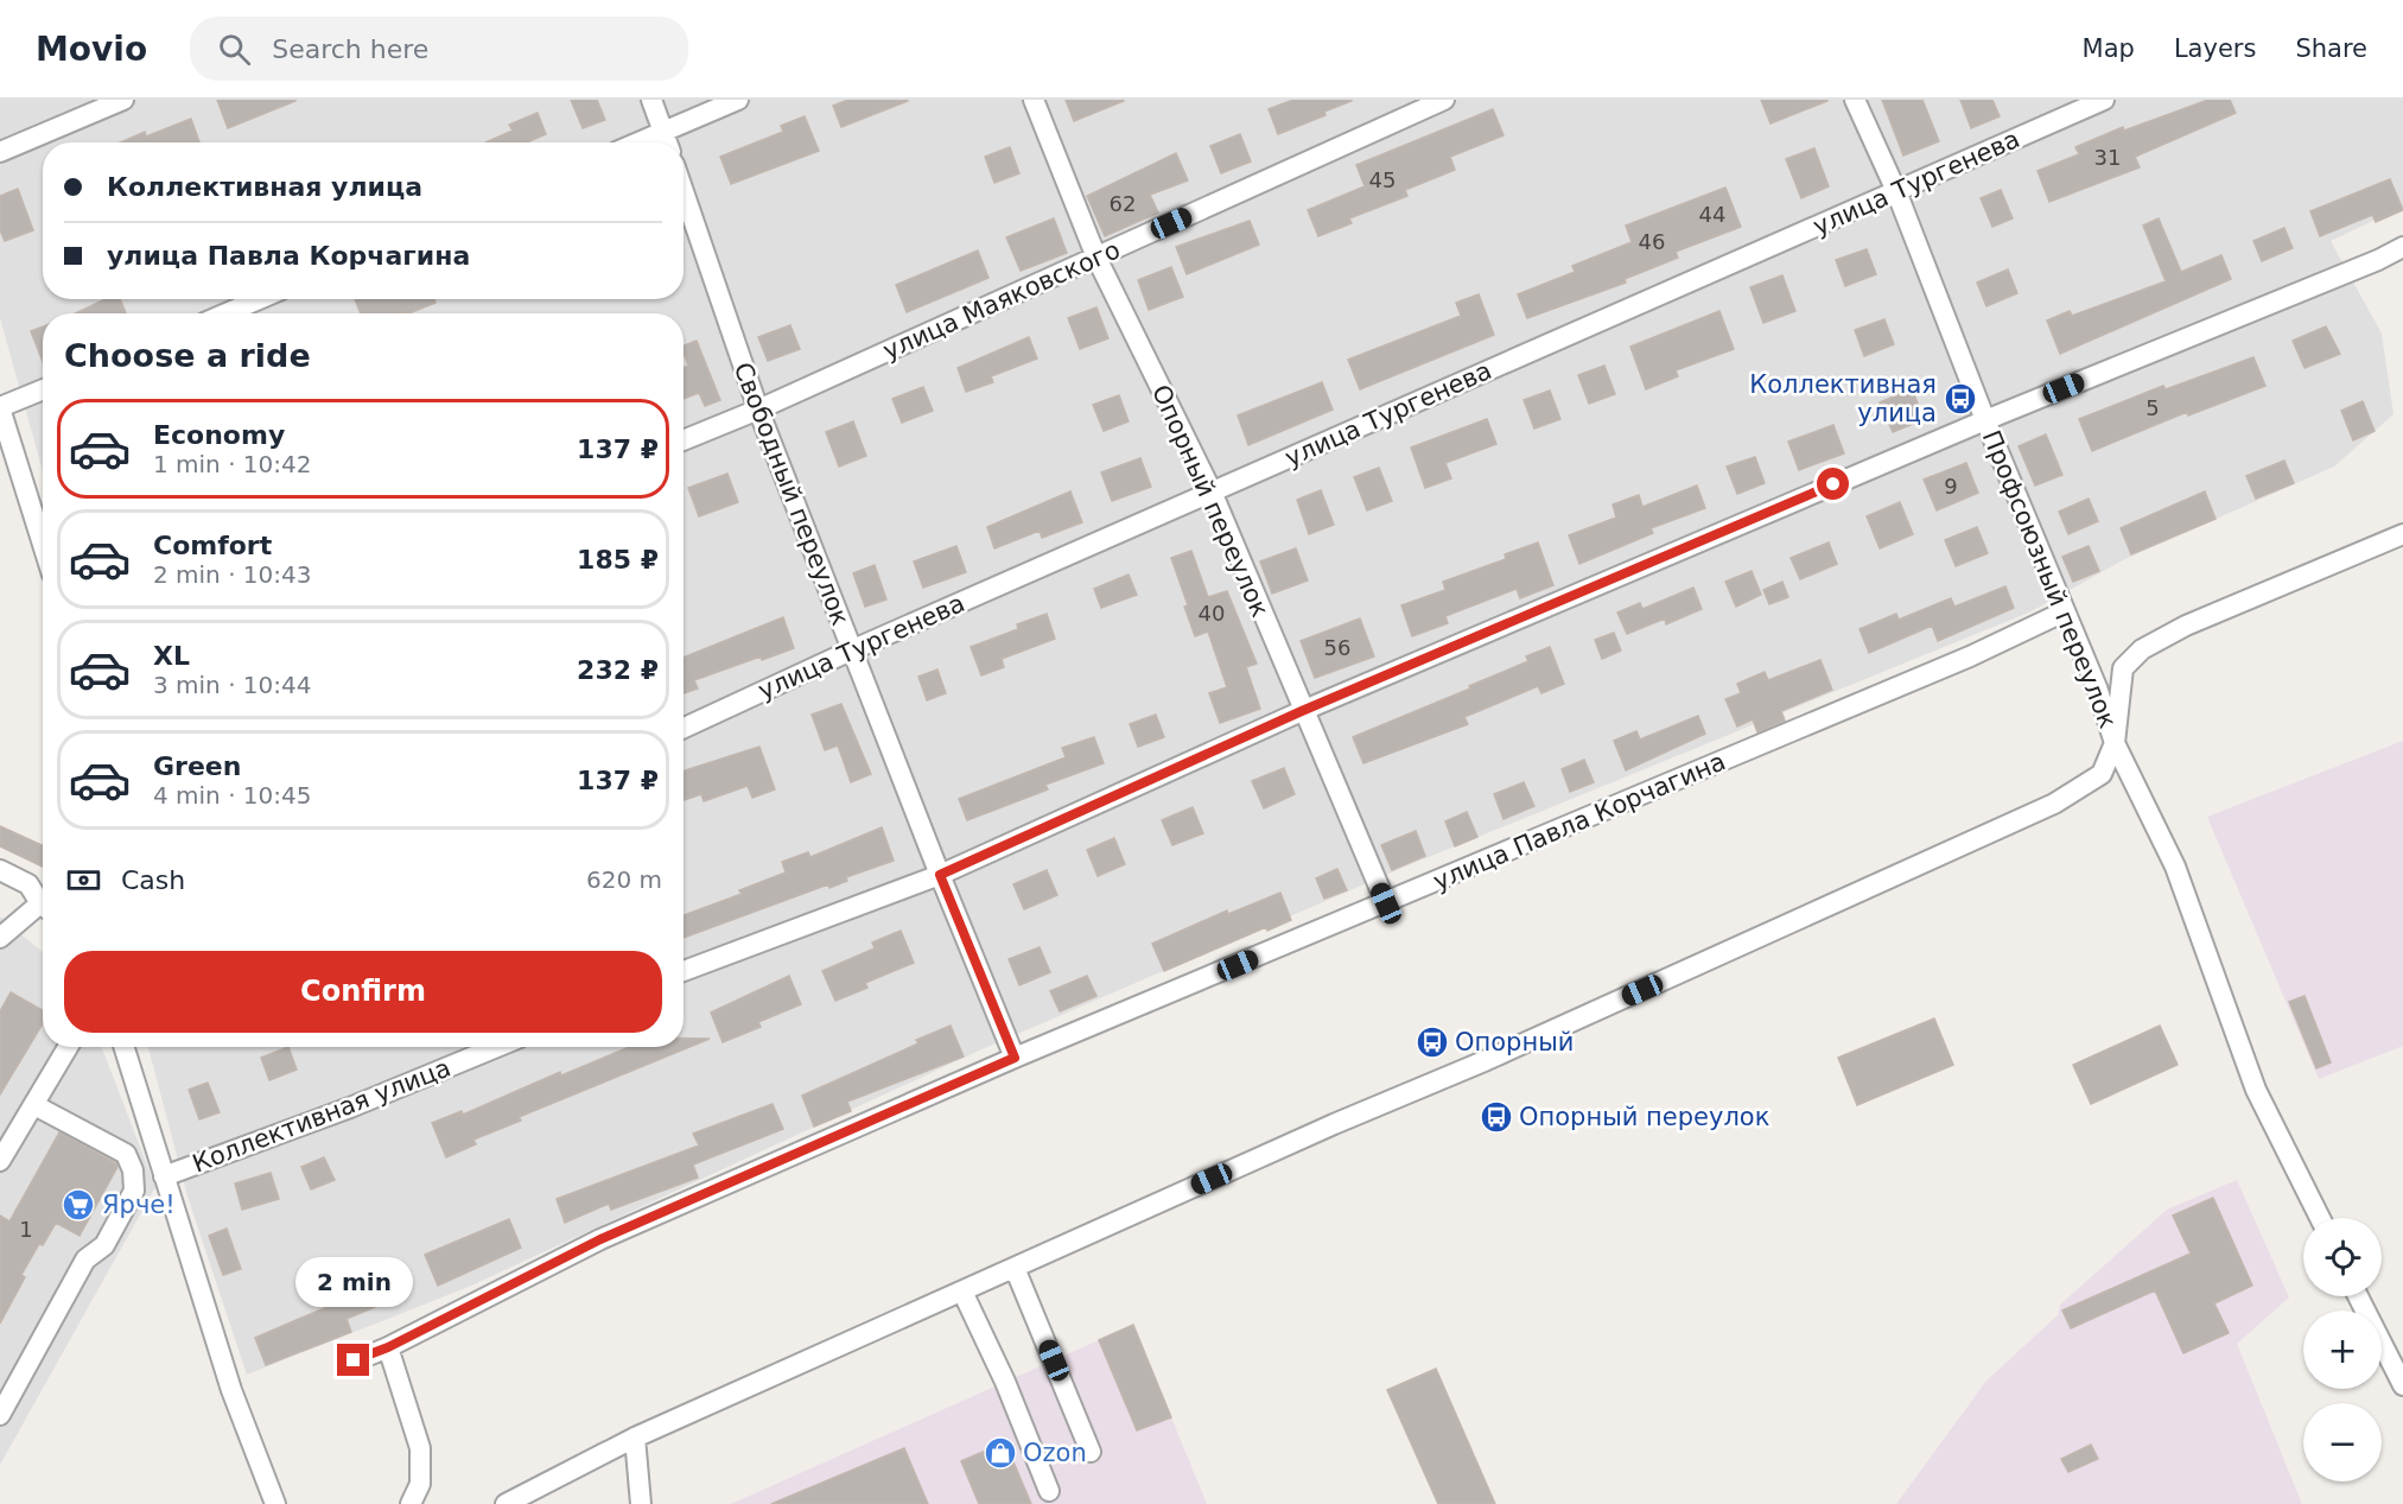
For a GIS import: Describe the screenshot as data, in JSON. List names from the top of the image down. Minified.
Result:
{"streets":{"street":["улица Тургенева","улица Маяковского","Свободный переулок","Опорный переулок","Профсоюзный переулок","улица Павла Корчагина","Коллективная улица"]},"crossings":[["улица Тургенева","Свободный переулок"],["улица Тургенева","Опорный переулок"],["улица Тургенева","Профсоюзный переулок"],["улица Маяковского","Свободный переулок"],["улица Маяковского","Опорный переулок"],["Свободный переулок","улица Павла Корчагина"],["Опорный переулок","улица Павла Корчагина"],["Профсоюзный переулок","улица Павла Корчагина"]],"places":{"bus stop":["Коллективная улица","Опорный","Опорный переулок"],"supermarket":["Ярче!"],"shop":["Ozon"]},"house_numbers":["31","45","62","44","46","5","9","40","56","1"],"page":{"header":"Movio","search":"Search here","nav":["Map","Layers","Share"],"banner":["Коллективная улица","улица Павла Корчагина"],"heading":"Choose a ride","list":[{"name":"Economy","note":"1 min · 10:42","value":"137 ₽"},{"name":"Comfort","note":"2 min · 10:43","value":"185 ₽"},{"name":"XL","note":"3 min · 10:44","value":"232 ₽"},{"name":"Green","note":"4 min · 10:45","value":"137 ₽"}],"pay":["Cash","620 m"],"buttons":"Confirm","map_buttons":["+","−"],"bubble":"2 min"}}
